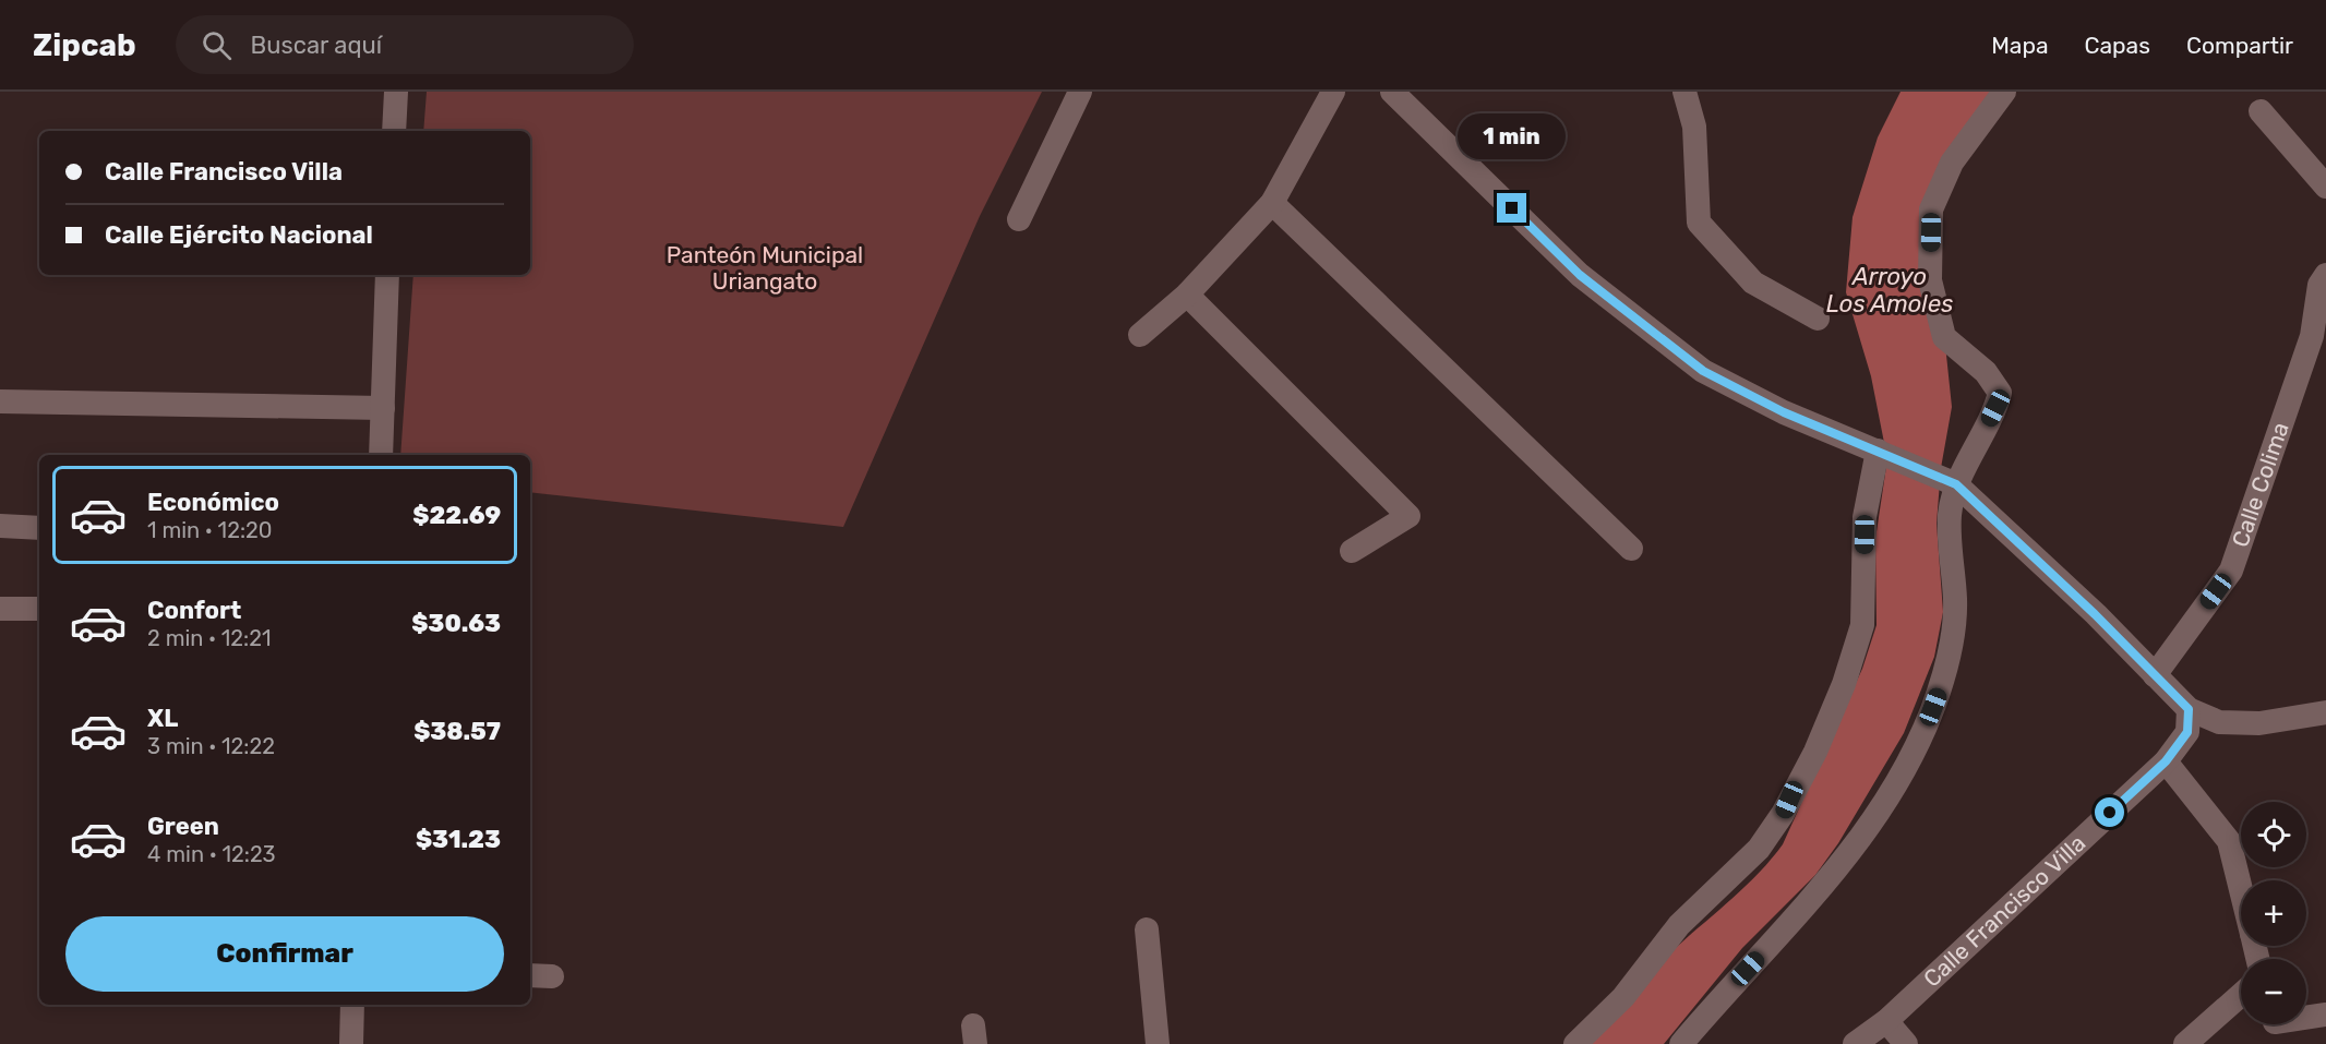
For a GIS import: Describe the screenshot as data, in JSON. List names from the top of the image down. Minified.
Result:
{"streets":{"street":["Calle Colima","Calle Francisco Villa"]},"water":["Arroyo Los Amoles"],"parks":["Panteón Municipal Uriangato"],"page":{"header":"Zipcab","search":"Buscar aquí","nav":["Mapa","Capas","Compartir"],"bubble":"1 min","banner":["Calle Francisco Villa","Calle Ejército Nacional"],"list":[{"name":"Económico","note":"1 min · 12:20","value":"$22.69"},{"name":"Confort","note":"2 min · 12:21","value":"$30.63"},{"name":"XL","note":"3 min · 12:22","value":"$38.57"},{"name":"Green","note":"4 min · 12:23","value":"$31.23"}],"map_buttons":["+","−"],"buttons":"Confirmar"}}
